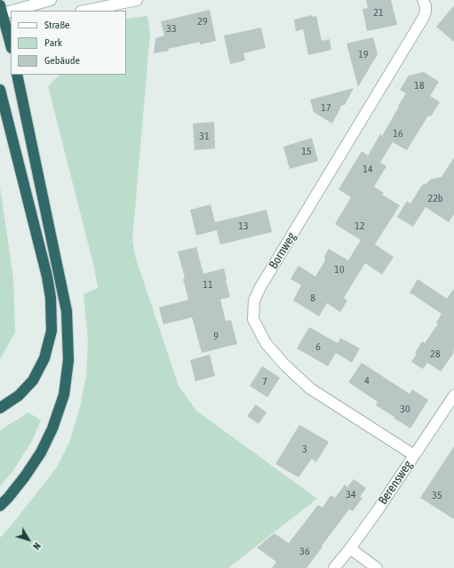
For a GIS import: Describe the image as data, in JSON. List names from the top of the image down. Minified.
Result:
{"streets":{"street":["Bornweg","Berensweg"]},"crossings":[["Bornweg","Berensweg"]],"house_numbers":["21","29","33","19","18","17","16","31","15","14","22b","13","12","10","11","8","9","6","28","4","7","30","3","34","35","36"],"legend":["Straße","Park","Gebäude"],"north":"bottom right"}
